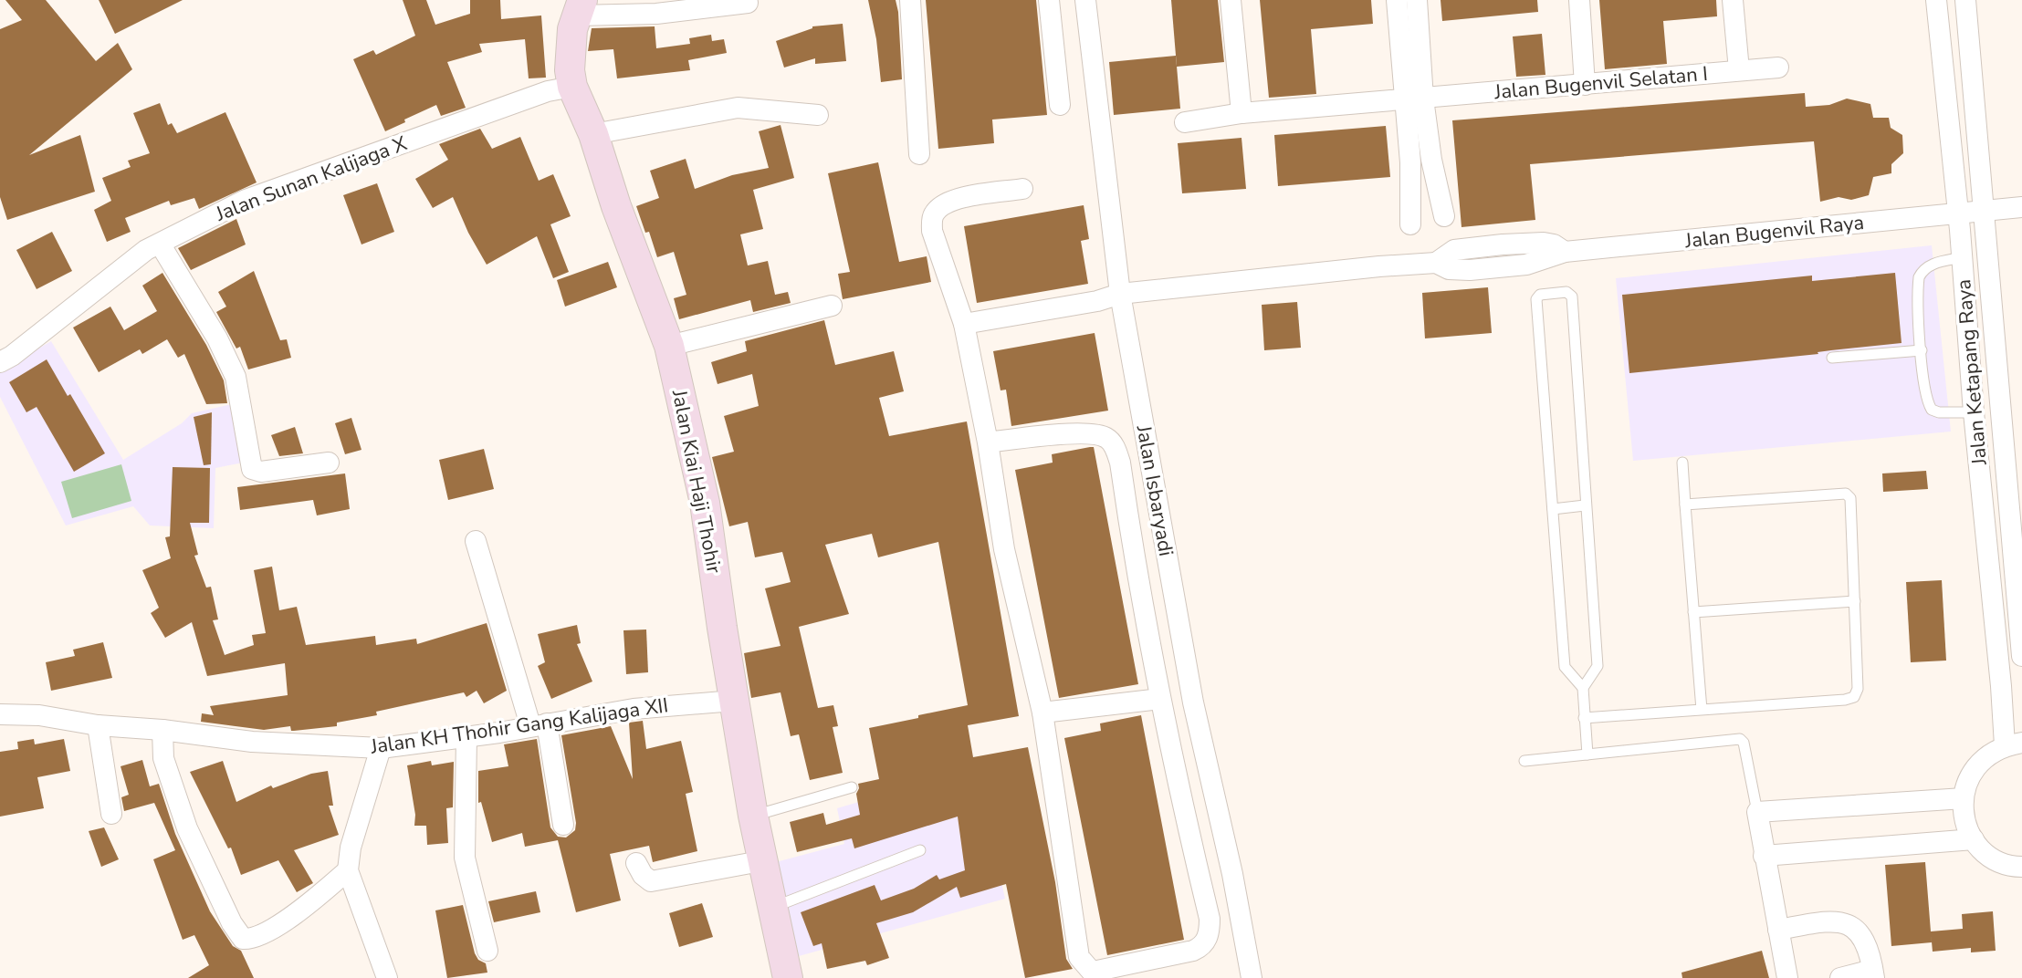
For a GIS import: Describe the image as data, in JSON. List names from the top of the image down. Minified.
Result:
{"streets":{"street":["Jalan Bugenvil Selatan I","Jalan Sunan Kalijaga X","Jalan Bugenvil Raya","Jalan Ketapang Raya","Jalan Kiai Haji Thohir","Jalan Isbaryadi","Jalan KH Thohir Gang Kalijaga XII"]},"crossings":[["Jalan Sunan Kalijaga X","Jalan Kiai Haji Thohir"],["Jalan Bugenvil Raya","Jalan Ketapang Raya"],["Jalan Bugenvil Raya","Jalan Isbaryadi"],["Jalan Kiai Haji Thohir","Jalan KH Thohir Gang Kalijaga XII"]]}
